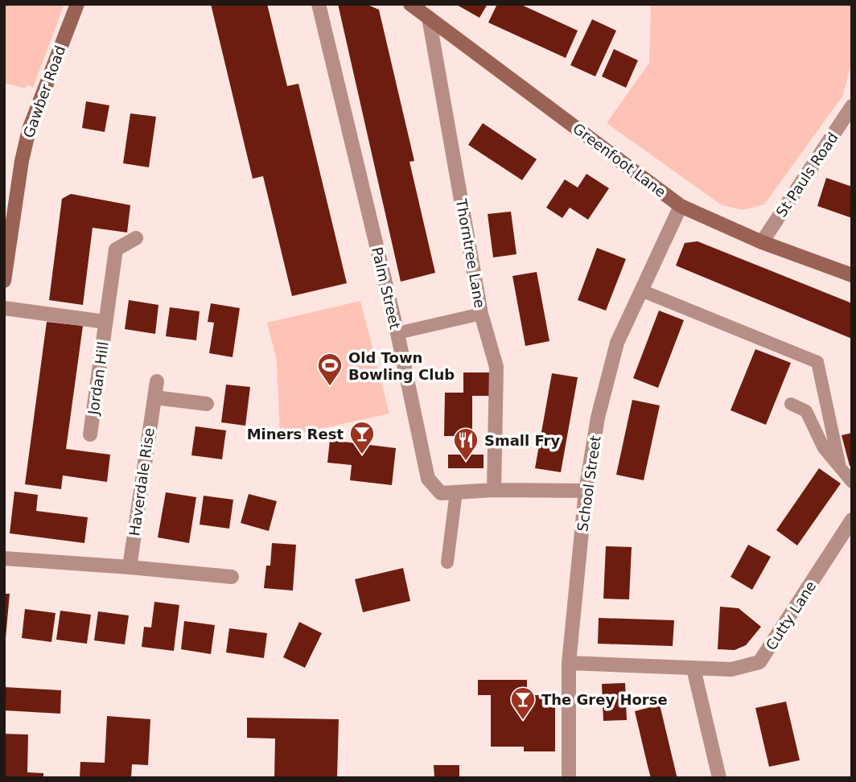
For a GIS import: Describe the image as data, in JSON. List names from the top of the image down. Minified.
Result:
{"streets":{"street":["Gawber Road","Greenfoot Lane","St Pauls Road","Thorntree Lane","Palm Street","Jordan Hill","Haverdale Rise","School Street","Cutty Lane"]},"crossings":[["Greenfoot Lane","St Pauls Road"],["Greenfoot Lane","Thorntree Lane"],["Greenfoot Lane","School Street"],["Thorntree Lane","Palm Street"],["Palm Street","School Street"],["School Street","Cutty Lane"]],"places":{"sports":["Old Town Bowling Club"],"bar":["Miners Rest","The Grey Horse"],"restaurant":["Small Fry"]}}
